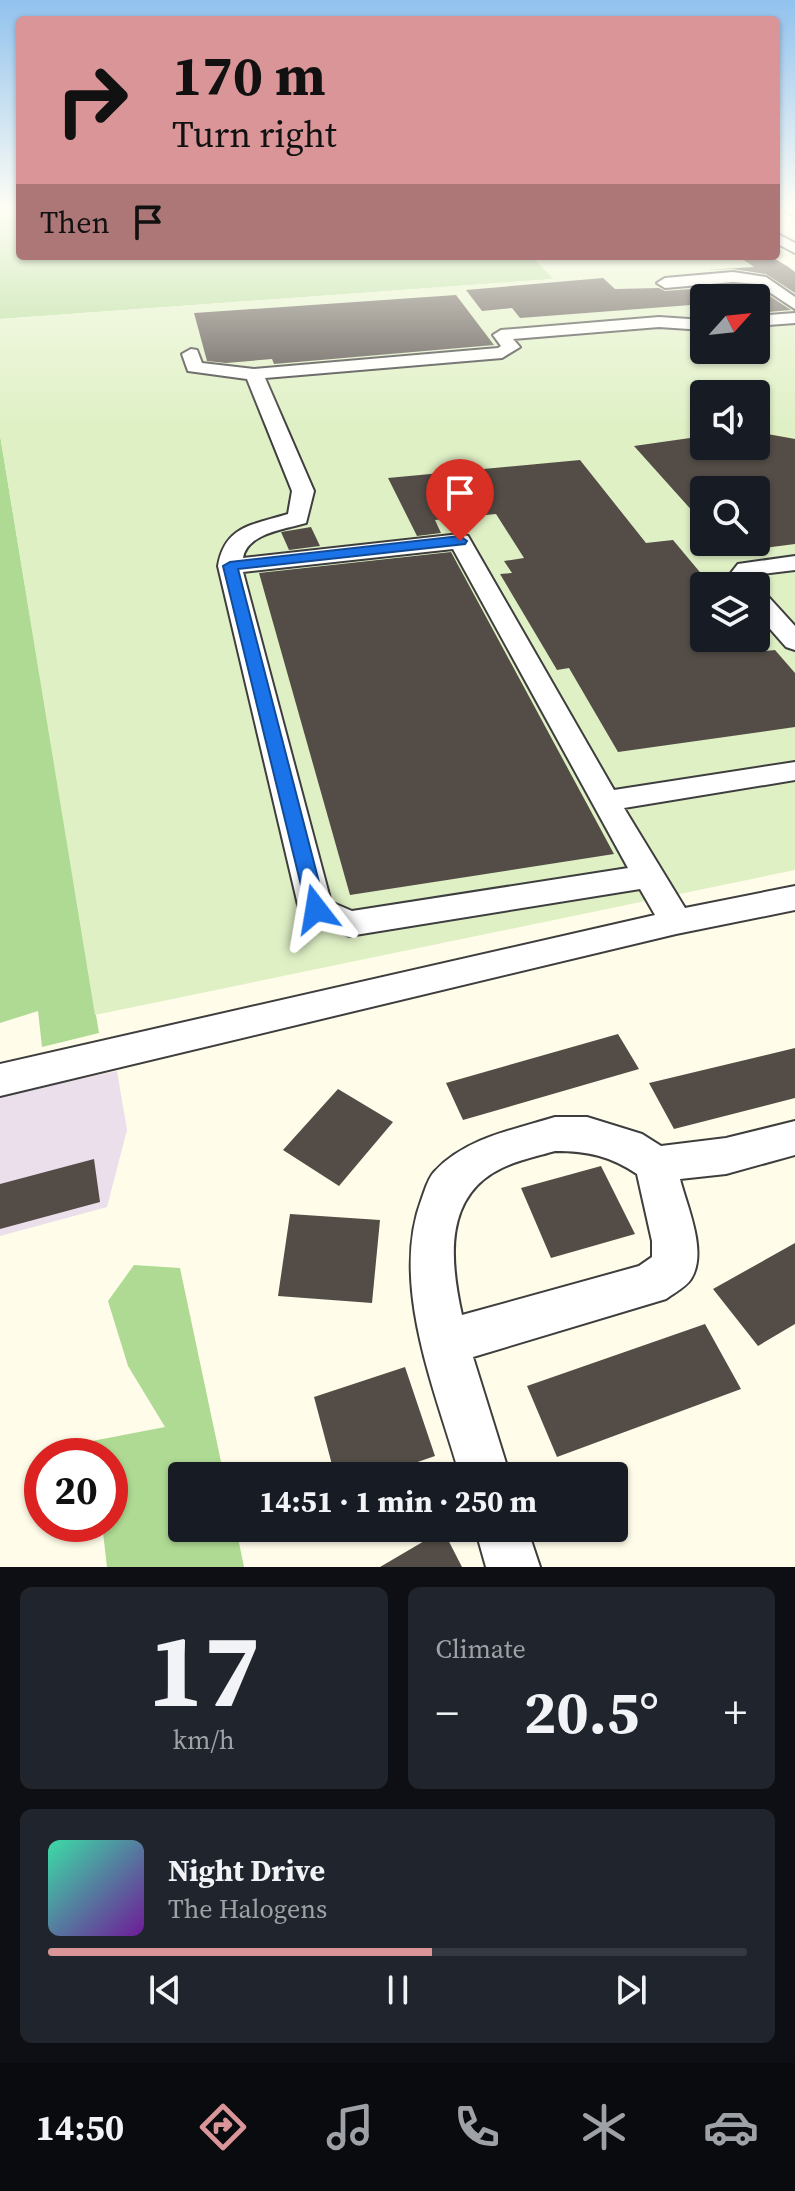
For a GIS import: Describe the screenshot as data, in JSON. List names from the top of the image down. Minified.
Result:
{"north":"top right","page":{"turn":["170 m","Turn right"],"then":"Then","limit":"20","trip":"14:51 · 1 min · 250 m","tile":[["17","km/h"],"Climate"],"heat":["−","20.5°","+"],"song":["Night Drive","The Halogens"],"tabs":"14:50"}}
